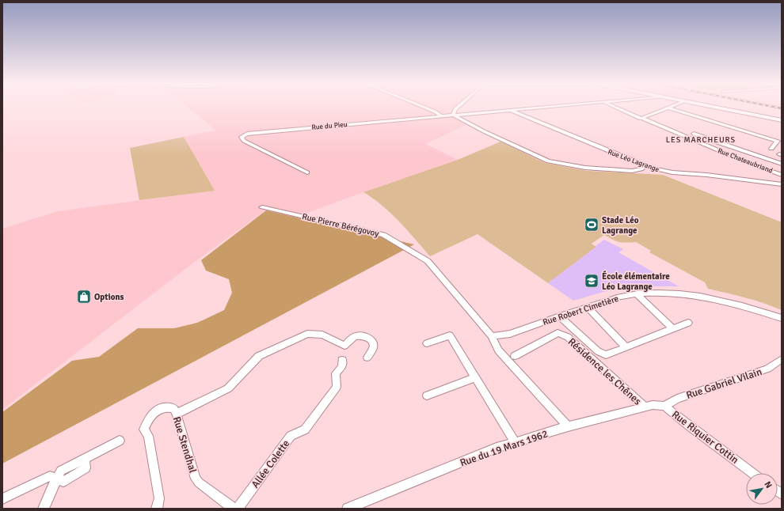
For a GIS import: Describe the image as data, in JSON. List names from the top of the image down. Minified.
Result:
{"streets":{"street":["Rue du Pieu","Rue Léo Lagrange","Rue Chateaubriand","Rue Pierre Bérégovoy","Rue Robert Cimetière","Résidence les Chênes","Rue Gabriel Vilain","Rue Riquier Cottin","Rue Stendhal","Rue du 19 Mars 1962","Allée Colette"]},"crossings":[["Rue du Pieu","Rue Léo Lagrange"],["Rue Pierre Bérégovoy","Rue Robert Cimetière"],["Rue Pierre Bérégovoy","Rue du 19 Mars 1962"],["Résidence les Chênes","Rue du 19 Mars 1962"],["Rue Gabriel Vilain","Rue Riquier Cottin"],["Rue Gabriel Vilain","Rue du 19 Mars 1962"],["Rue Riquier Cottin","Rue du 19 Mars 1962"]],"districts":["LES MARCHEURS"],"places":{"sports":["Stade Léo Lagrange"],"school or university":["École élémentaire Léo Lagrange"],"shop":["Options"]},"north":"top right"}
